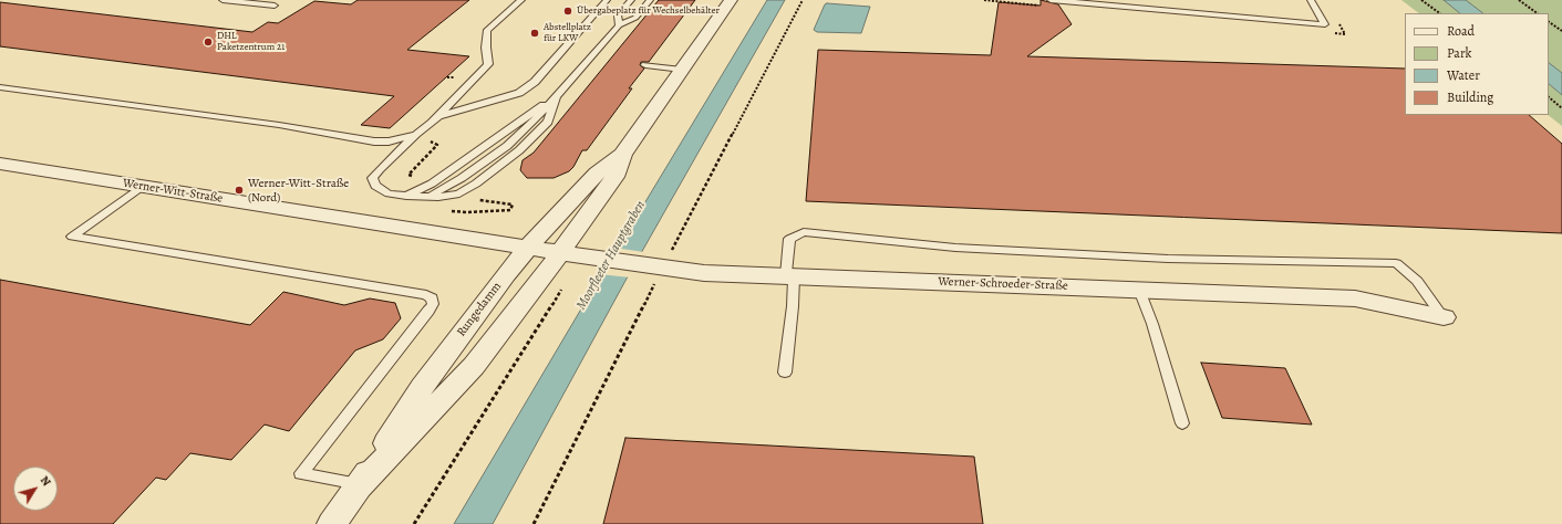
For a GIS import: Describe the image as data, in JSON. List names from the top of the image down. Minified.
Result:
{"streets":{"street":["Werner-Witt-Straße","Werner-Schroeder-Straße","Rungedamm"]},"crossings":[["Werner-Witt-Straße","Werner-Schroeder-Straße"],["Werner-Witt-Straße","Rungedamm"],["Werner-Schroeder-Straße","Rungedamm"]],"water":["Moorfleeter Hauptgraben"],"places":["Übergabeplatz für Wechselbehälter","Abstellplatz für LKW","DHL Paketzentrum 21","Werner-Witt-Straße (Nord)"],"legend":["Road","Park","Water","Building"],"north":"top right"}
